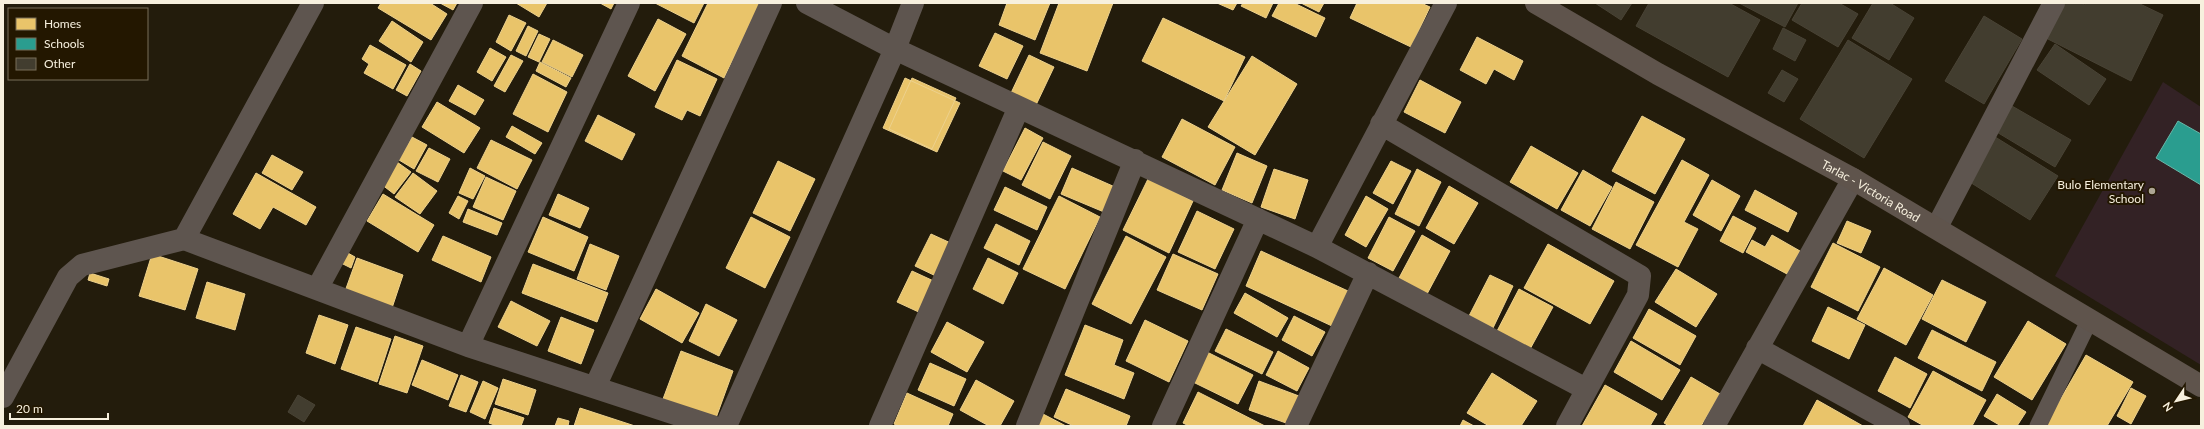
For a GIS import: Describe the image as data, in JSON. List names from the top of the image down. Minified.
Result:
{"streets":{"main road":["Tarlac - Victoria Road"]},"places":["Bulo Elementary School"],"legend":["Homes","Schools","Other"],"scale_bar":"20 m","north":"bottom left"}
